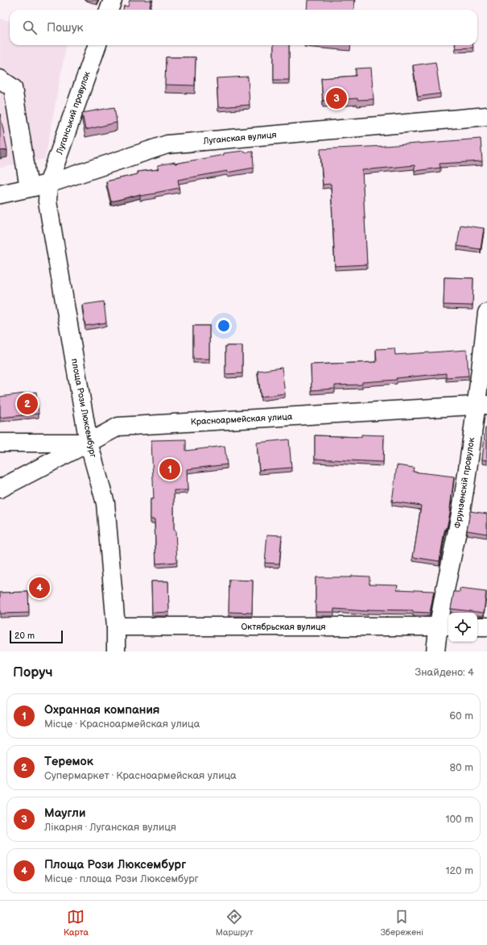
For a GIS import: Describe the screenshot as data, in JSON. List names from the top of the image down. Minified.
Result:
{"streets":{"street":["Луганський провулок","Луганская вулиця","площа Рози Люксембург","Красноармейская улица","Фрунзенскій провулок","Октябрьская вулиця"]},"crossings":[["Луганський провулок","Луганская вулиця"],["Луганський провулок","площа Рози Люксембург"],["Луганская вулиця","площа Рози Люксембург"],["площа Рози Люксембург","Красноармейская улица"],["площа Рози Люксембург","Октябрьская вулиця"],["Красноармейская улица","Фрунзенскій провулок"],["Фрунзенскій провулок","Октябрьская вулиця"]],"scale_bar":"20 m","page":{"search":"Пошук","pins":["3","2","1","4"],"scale":"20 m","heading":["Поруч","Знайдено: 4"],"list":[{"mark":"1","name":"Охранная компания","note":"Місце · Красноармейская улица","value":"60 m"},{"mark":"2","name":"Теремок","note":"Супермаркет · Красноармейская улица","value":"80 m"},{"mark":"3","name":"Маугли","note":"Лікарня · Луганская вулиця","value":"100 m"},{"mark":"4","name":"Площа Рози Люксембург","note":"Місце · площа Рози Люксембург","value":"120 m"}],"nav":["Карта","Маршрут","Збережені"]}}
